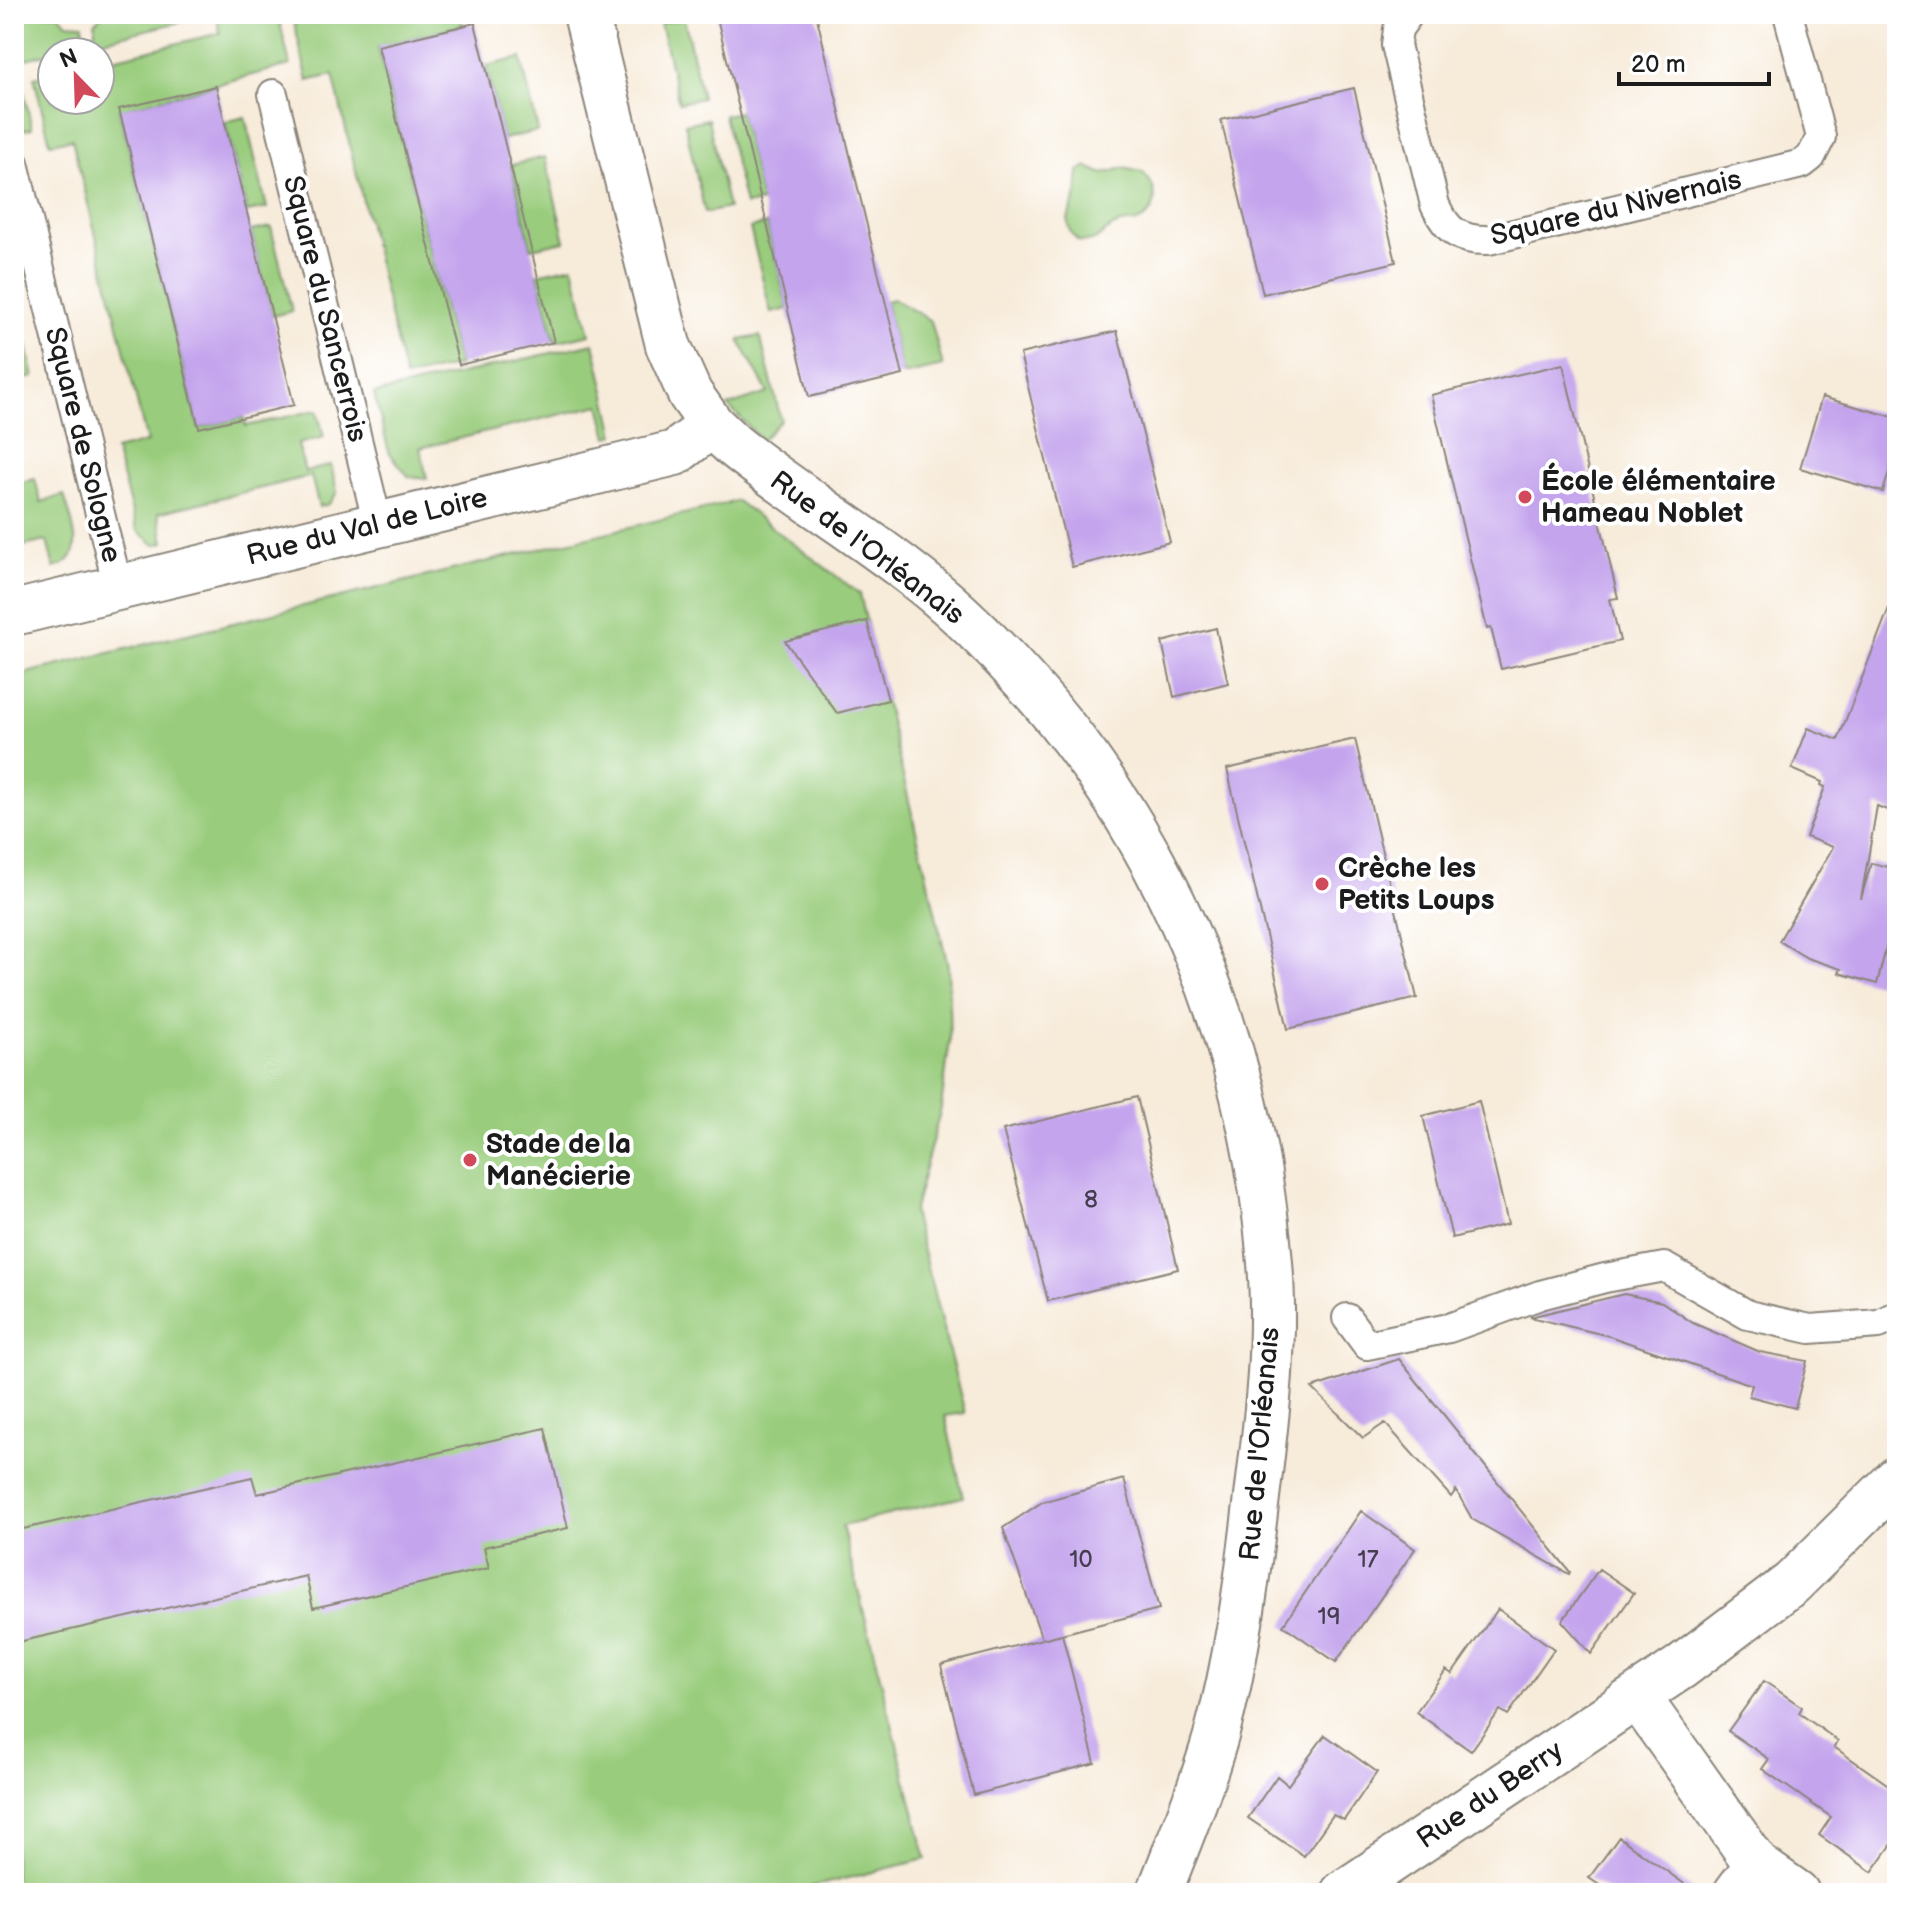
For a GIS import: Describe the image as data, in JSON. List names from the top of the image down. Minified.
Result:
{"streets":{"street":["Rue du Val de Loire","Rue de l'Orléanais","Rue du Berry"],"lane":["Square du Nivernais","Square du Sancerrois","Square de Sologne"]},"crossings":[["Square du Sancerrois","Rue du Val de Loire"],["Square de Sologne","Rue du Val de Loire"],["Rue du Val de Loire","Rue de l'Orléanais"]],"places":["École élémentaire Hameau Noblet","Crèche les Petits Loups","Stade de la Manécierie"],"house_numbers":["8","10","17","19"],"scale_bar":"20 m","north":"top left"}
